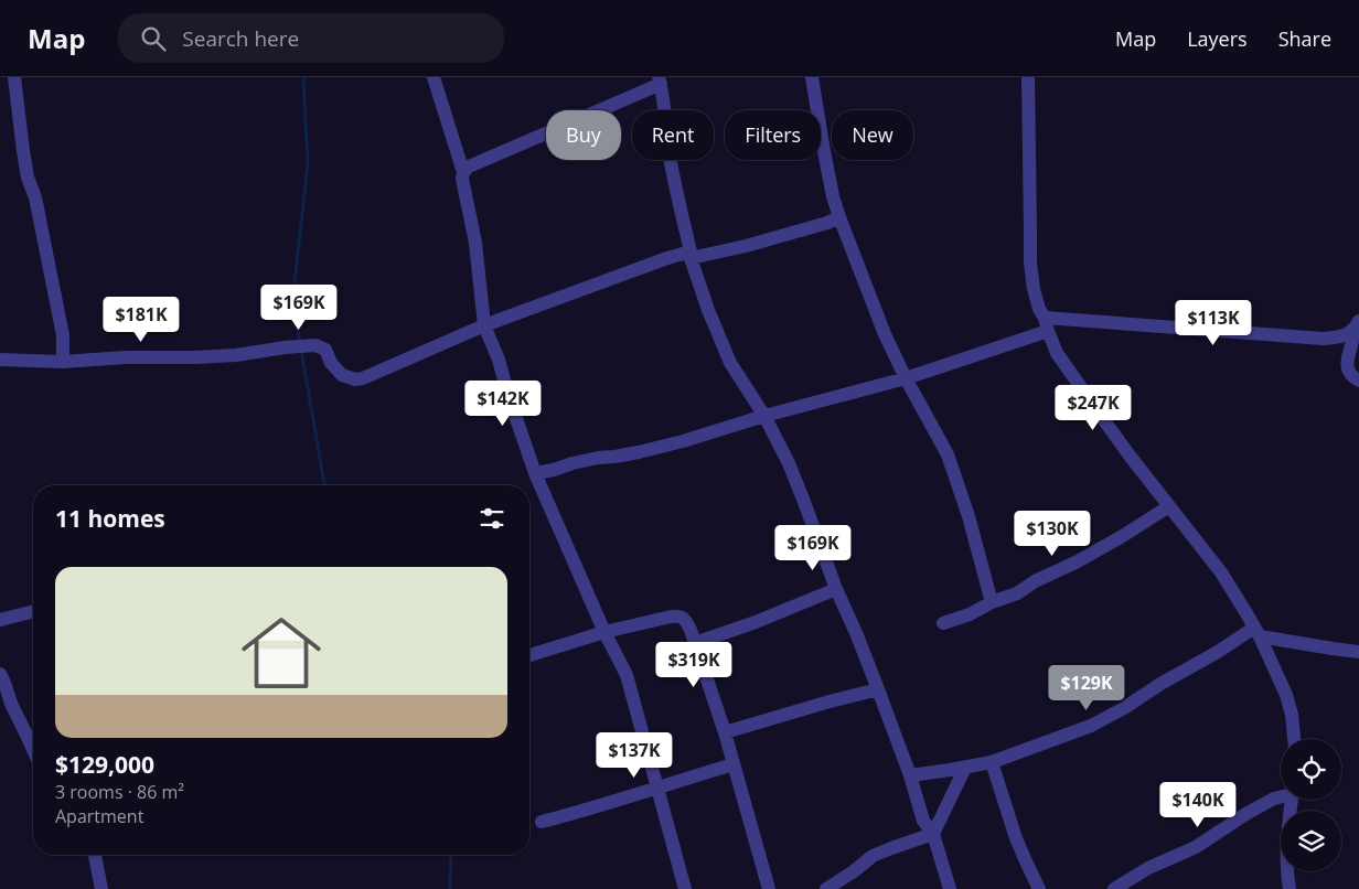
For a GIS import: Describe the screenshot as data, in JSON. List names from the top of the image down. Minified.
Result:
{"page":{"header":"Map","search":"Search here","nav":["Map","Layers","Share"],"chip":["Buy","Rent","Filters","New"],"price":["$169K","$181K","$113K","$142K","$247K","$130K","$169K","$319K","$129K","$137K","$140K"],"heading":"11 homes","list":[{"name":"$129,000","note":"3 rooms · 86 m² · Apartment"}]}}
